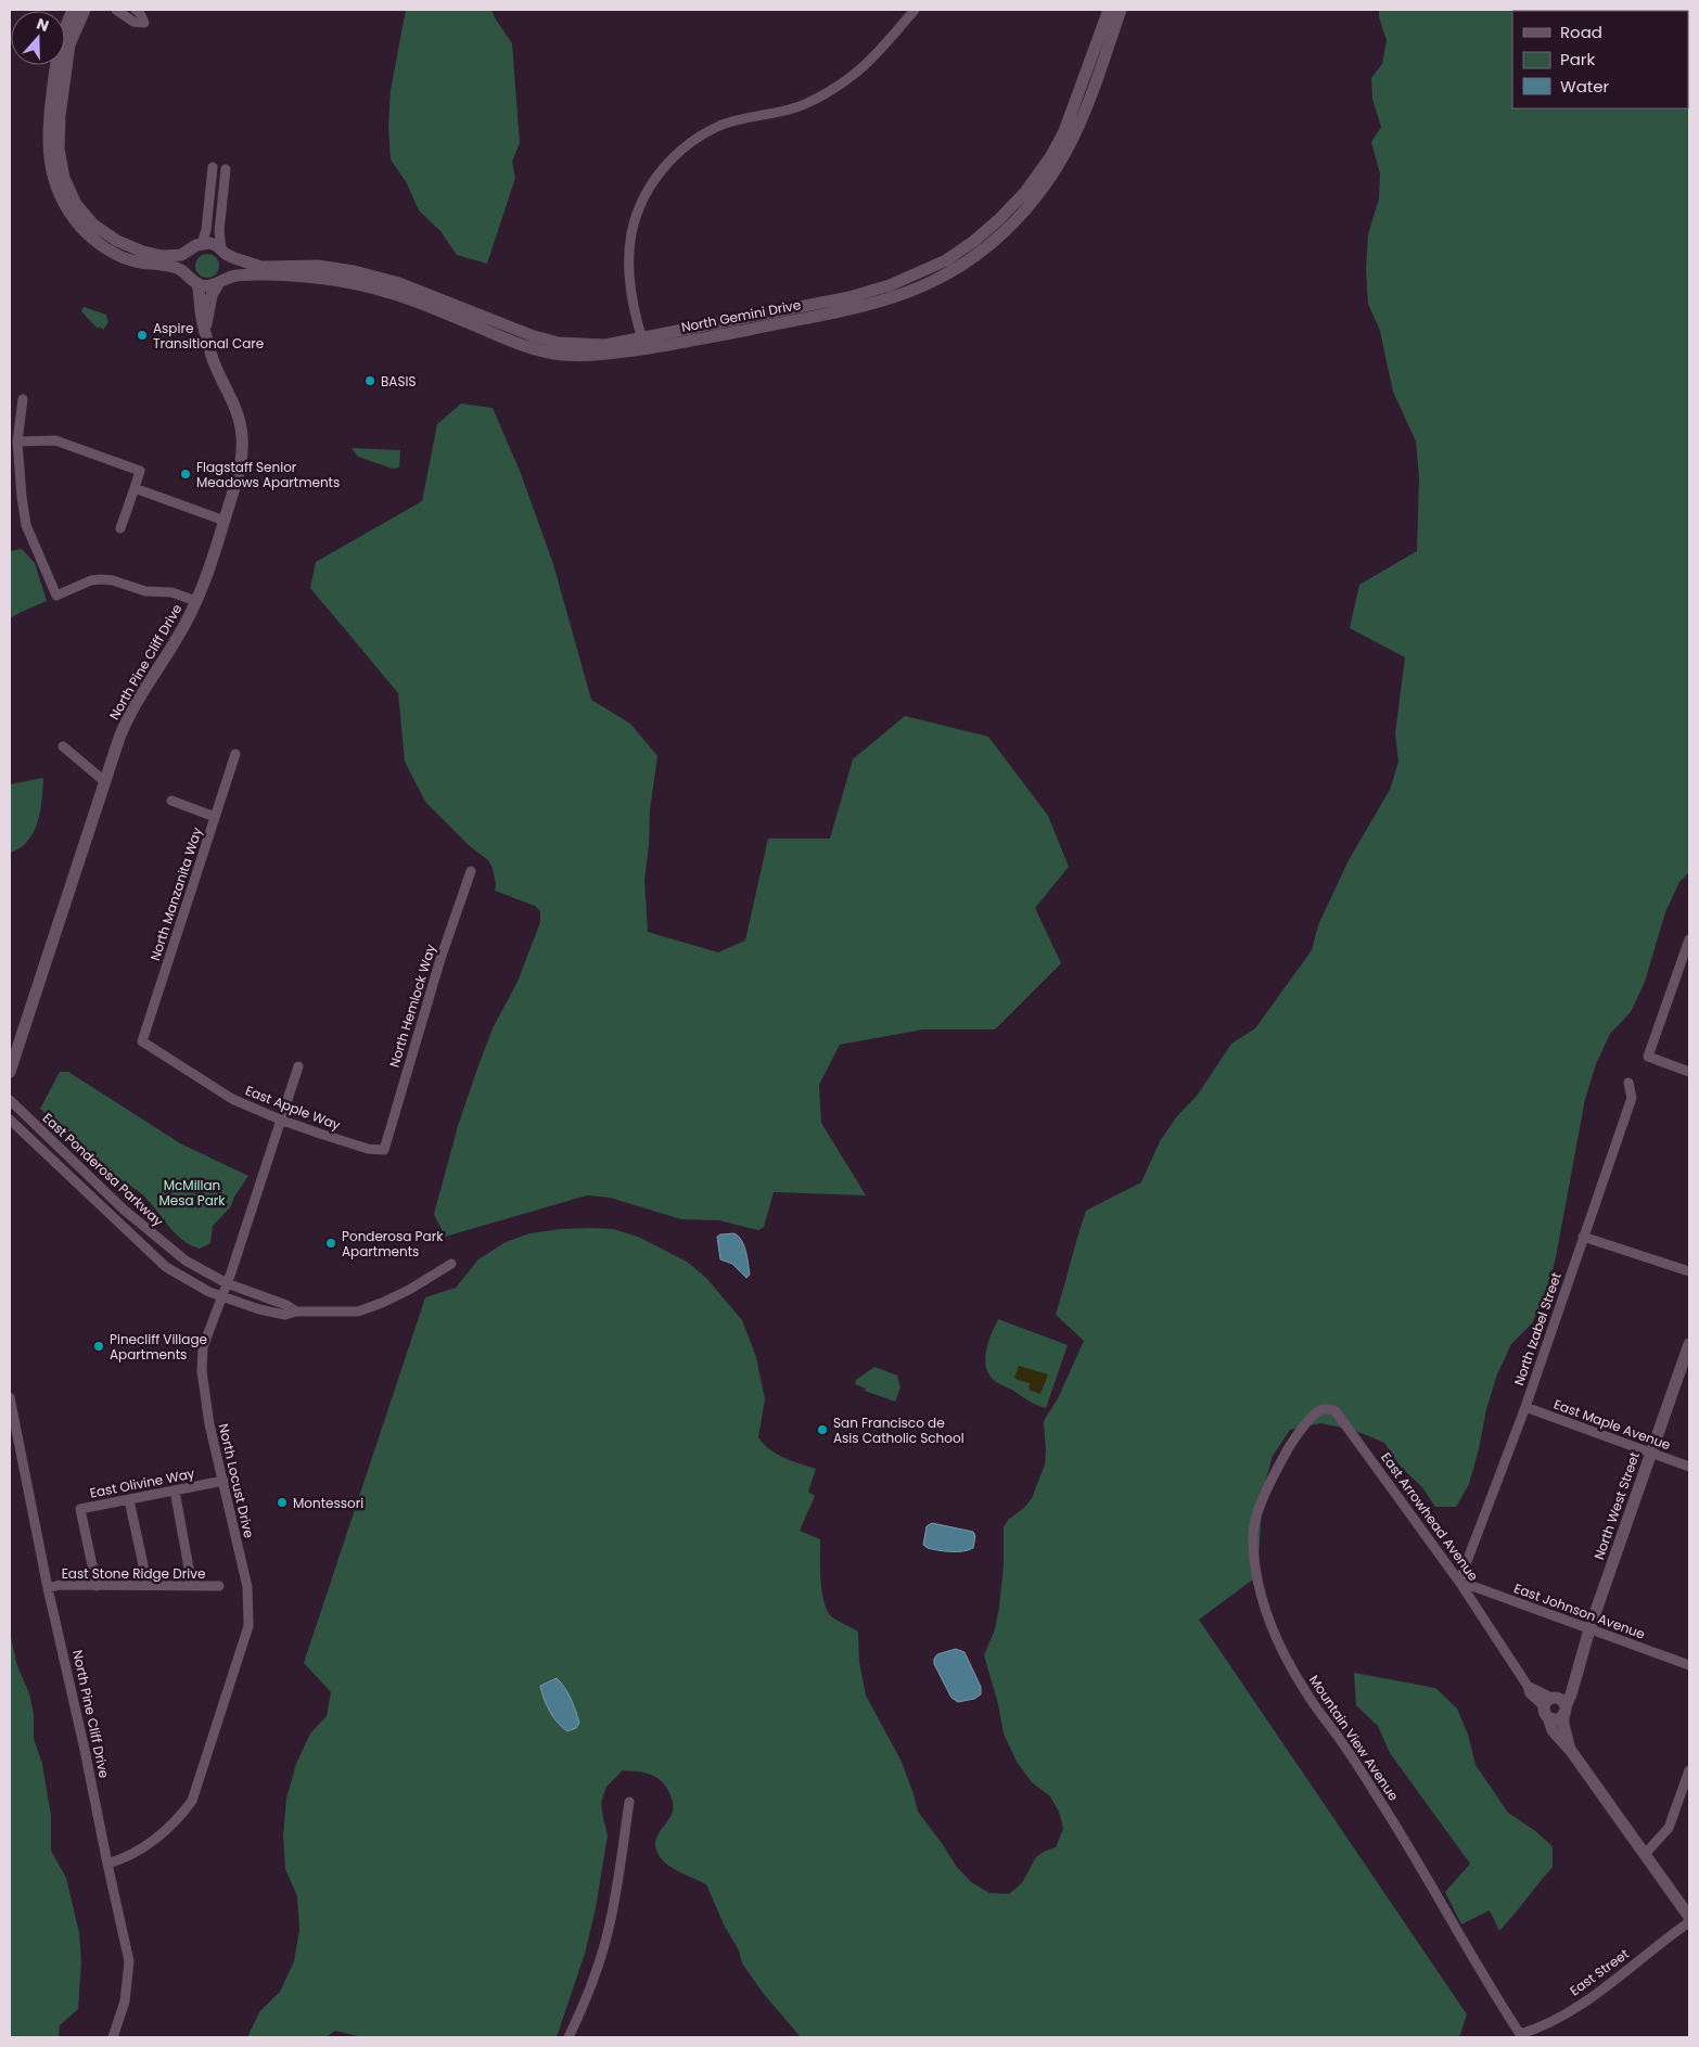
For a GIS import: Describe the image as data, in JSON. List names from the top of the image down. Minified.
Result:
{"streets":{"street":["North Gemini Drive","North Pine Cliff Drive","North Manzanita Way","North Hemlock Way","East Apple Way","East Ponderosa Parkway","North Izabel Street","East Maple Avenue","North Locust Drive","East Olivine Way","North West Street","East Arrowhead Avenue","East Stone Ridge Drive","East Johnson Avenue","Mountain View Avenue","East Street"]},"crossings":[["North Gemini Drive","North Pine Cliff Drive"],["North Pine Cliff Drive","North Locust Drive"],["North Pine Cliff Drive","East Stone Ridge Drive"],["North Manzanita Way","East Apple Way"],["North Hemlock Way","East Apple Way"],["East Apple Way","North Locust Drive"],["East Ponderosa Parkway","North Locust Drive"],["North Izabel Street","East Maple Avenue"],["North Izabel Street","East Arrowhead Avenue"],["North Izabel Street","East Johnson Avenue"],["East Maple Avenue","North West Street"],["North Locust Drive","East Olivine Way"],["East Olivine Way","East Stone Ridge Drive"],["North West Street","East Arrowhead Avenue"],["North West Street","East Johnson Avenue"],["East Arrowhead Avenue","East Johnson Avenue"],["East Arrowhead Avenue","Mountain View Avenue"],["Mountain View Avenue","East Street"]],"parks":["McMillan Mesa Park"],"places":["Aspire Transitional Care","BASIS","Flagstaff Senior Meadows Apartments","Ponderosa Park Apartments","Pinecliff Village Apartments","San Francisco de Asis Catholic School","Montessori"],"legend":["Road","Park","Water"],"north":"top"}
